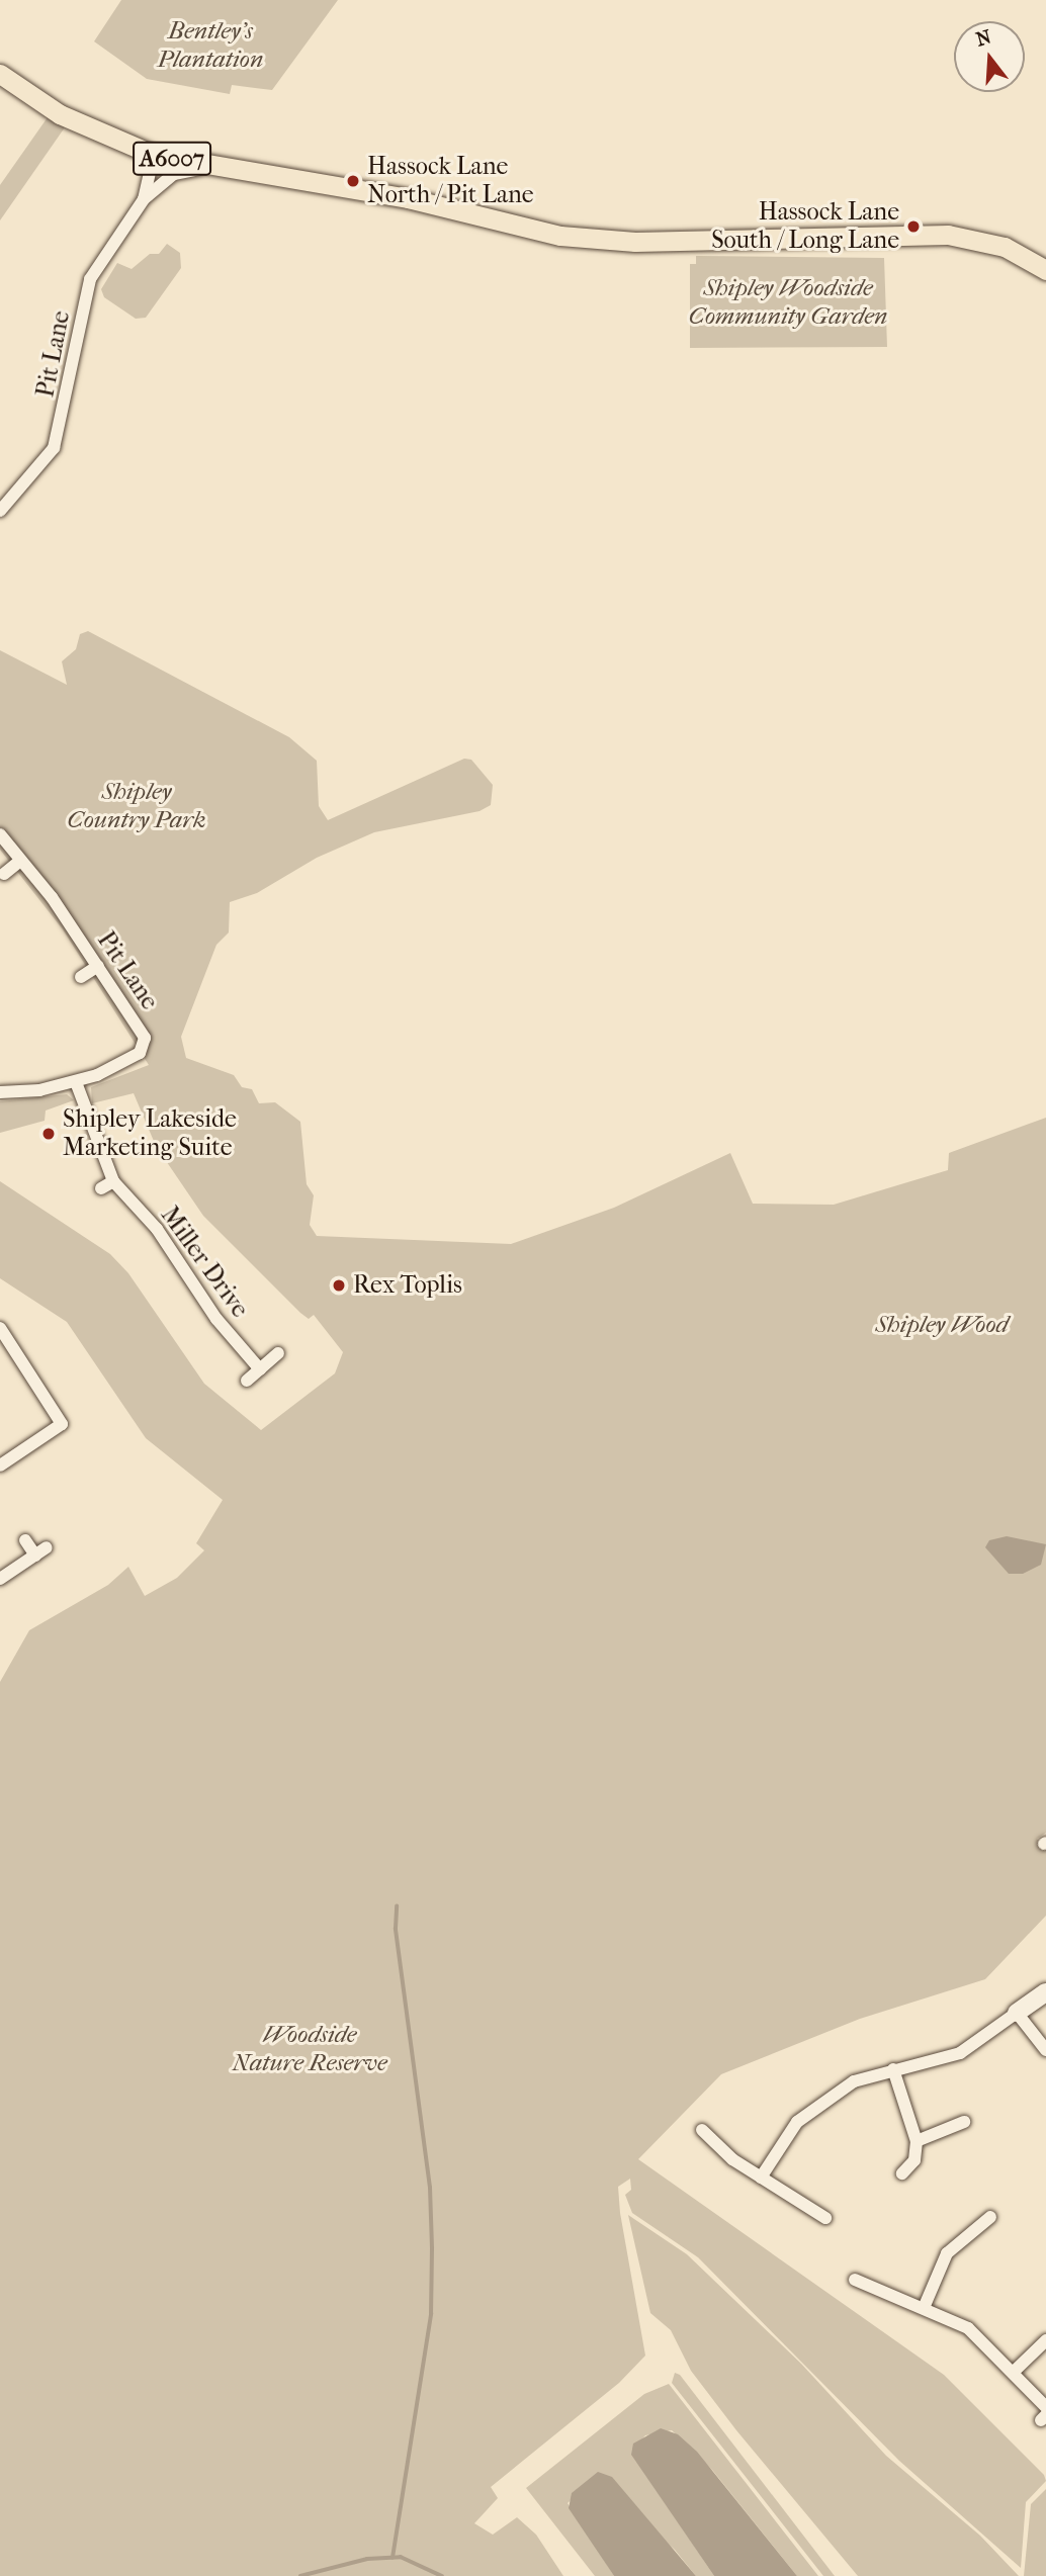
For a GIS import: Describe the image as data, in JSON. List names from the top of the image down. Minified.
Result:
{"streets":{"main road":["A6007"],"street":["Pit Lane","Miller Drive"]},"crossings":[["A6007","Pit Lane"],["Pit Lane","Miller Drive"]],"parks":["Bentley's Plantation","Shipley Woodside Community Garden","Shipley Country Park","Shipley Wood","Woodside Nature Reserve"],"places":["Hassock Lane North / Pit Lane","Hassock Lane South / Long Lane","Shipley Lakeside Marketing Suite","Rex Toplis"],"north":"top"}
